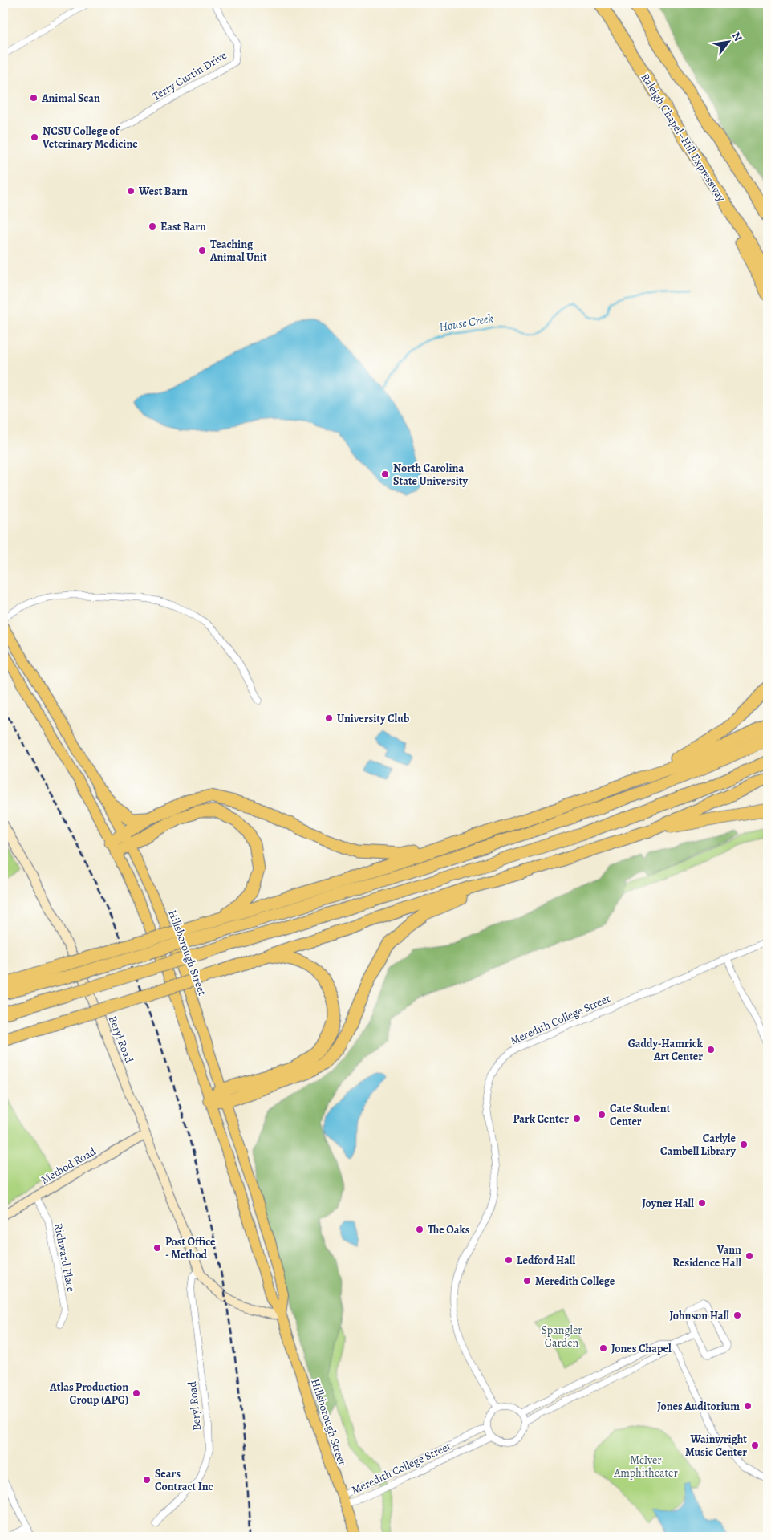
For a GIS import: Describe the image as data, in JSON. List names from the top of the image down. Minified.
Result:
{"streets":{"highway":["Raleigh Chapel–Hill Expressway"],"main road":["Hillsborough Street"],"street":["Terry Curtin Drive","Meredith College Street","Beryl Road","Method Road","Richward Place"]},"crossings":[["Hillsborough Street","Meredith College Street"],["Hillsborough Street","Beryl Road"],["Beryl Road","Method Road"],["Method Road","Richward Place"]],"water":["House Creek"],"parks":["Spangler Garden","McIver Amphitheater"],"places":["Animal Scan","NCSU College of Veterinary Medicine","West Barn","East Barn","Teaching Animal Unit","North Carolina State University","University Club","Gaddy-Hamrick Art Center","Cate Student Center","Park Center","Carlyle Cambell Library","Joyner Hall","The Oaks","Post Office - Method","Vann Residence Hall","Ledford Hall","Meredith College","Johnson Hall","Jones Chapel","Atlas Production Group (APG)","Jones Auditorium","Wainwright Music Center","Sears Contract Inc"],"north":"top right"}
